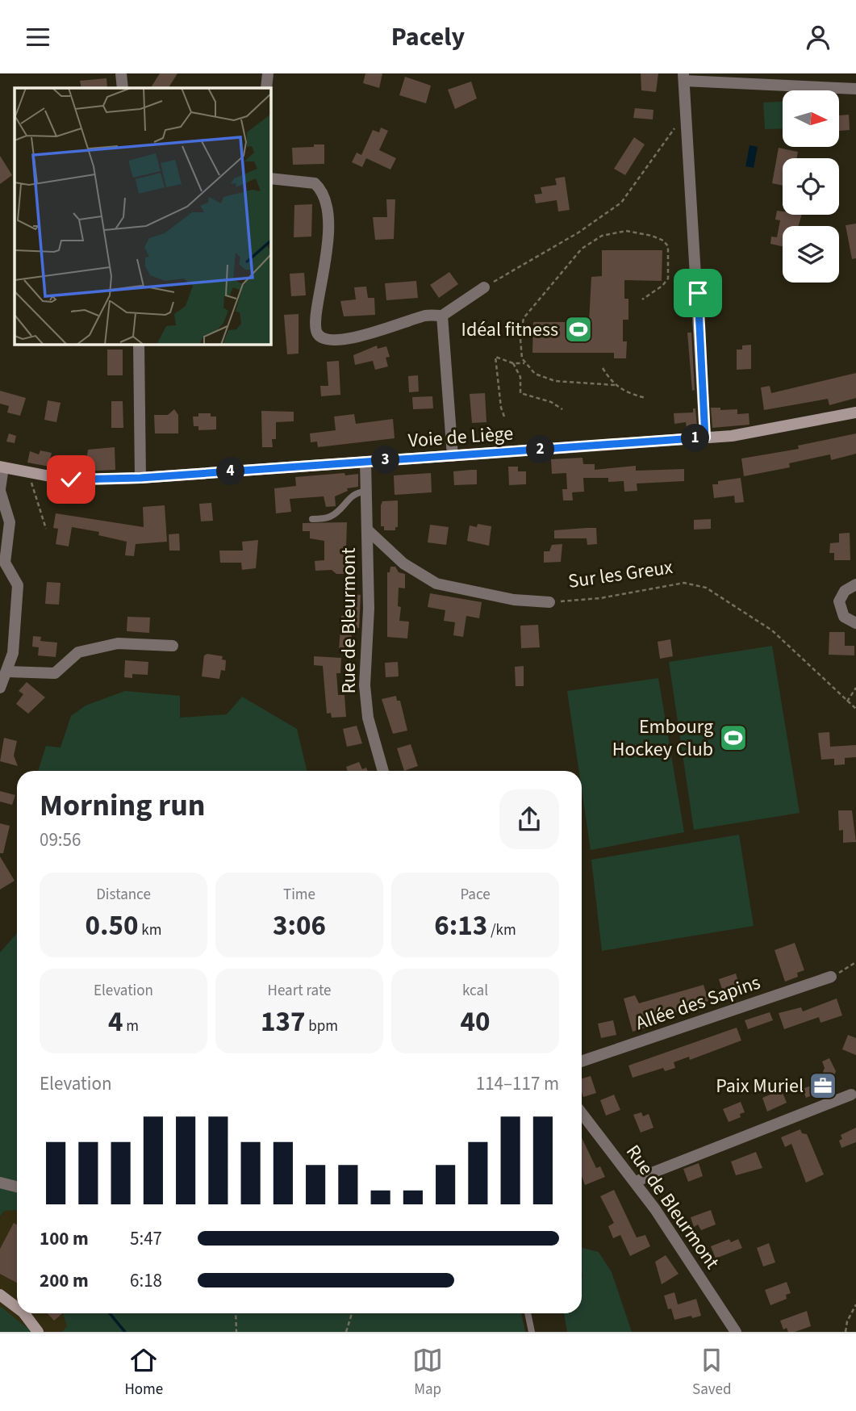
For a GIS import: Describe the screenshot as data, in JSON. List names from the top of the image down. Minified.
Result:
{"streets":{"street":["Voie de Liège","Sur les Greux","Rue de Bleurmont","Allée des Sapins"]},"crossings":[["Voie de Liège","Rue de Bleurmont"],["Sur les Greux","Rue de Bleurmont"]],"places":{"sports":["Idéal fitness","Embourg Hockey Club"],"office":["Paix Muriel"]},"north":"right","page":{"header":"Pacely","pins":["1","2","3","4"],"heading":["Morning run","09:56"],"stats":[["Distance","0.50 km"],["Time","3:06"],["Pace","6:13 /km"],["Elevation","4 m"],["Heart rate","137 bpm"],["kcal","40"]],"chart":["Elevation","114–117 m"],"list":[{"name":"100 m","note":"5:47"},{"name":"200 m","note":"6:18"}],"tabs":["Home","Map","Saved"]}}
